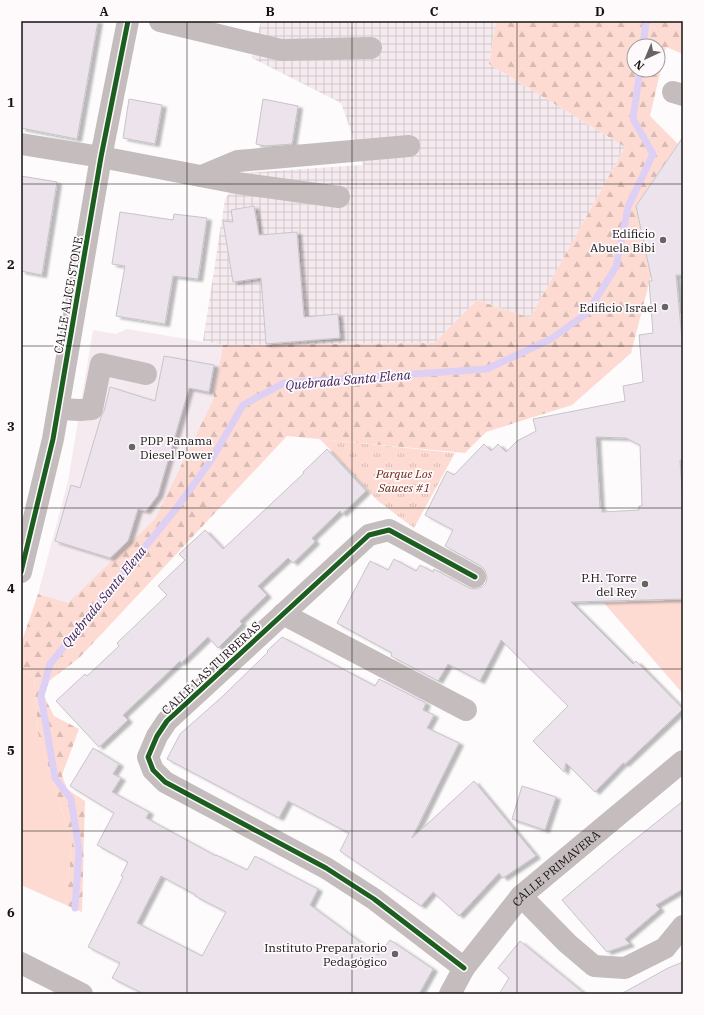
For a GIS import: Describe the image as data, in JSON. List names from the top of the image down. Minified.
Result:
{"streets":{"street":["CALLE ALICE STONE","CALLE LAS TURBERAS","CALLE PRIMAVERA"]},"crossings":[["CALLE LAS TURBERAS","CALLE PRIMAVERA"]],"water":["Quebrada Santa Elena"],"parks":["Parque Los Sauces #1"],"places":["Edificio Abuela Bibi","Edificio Israel","PDP Panama Diesel Power","P.H. Torre del Rey","Instituto Preparatorio Pedagógico"],"north":"bottom left","grid":{"columns":["A","B","C","D"],"rows":["1","2","3","4","5","6"]}}
